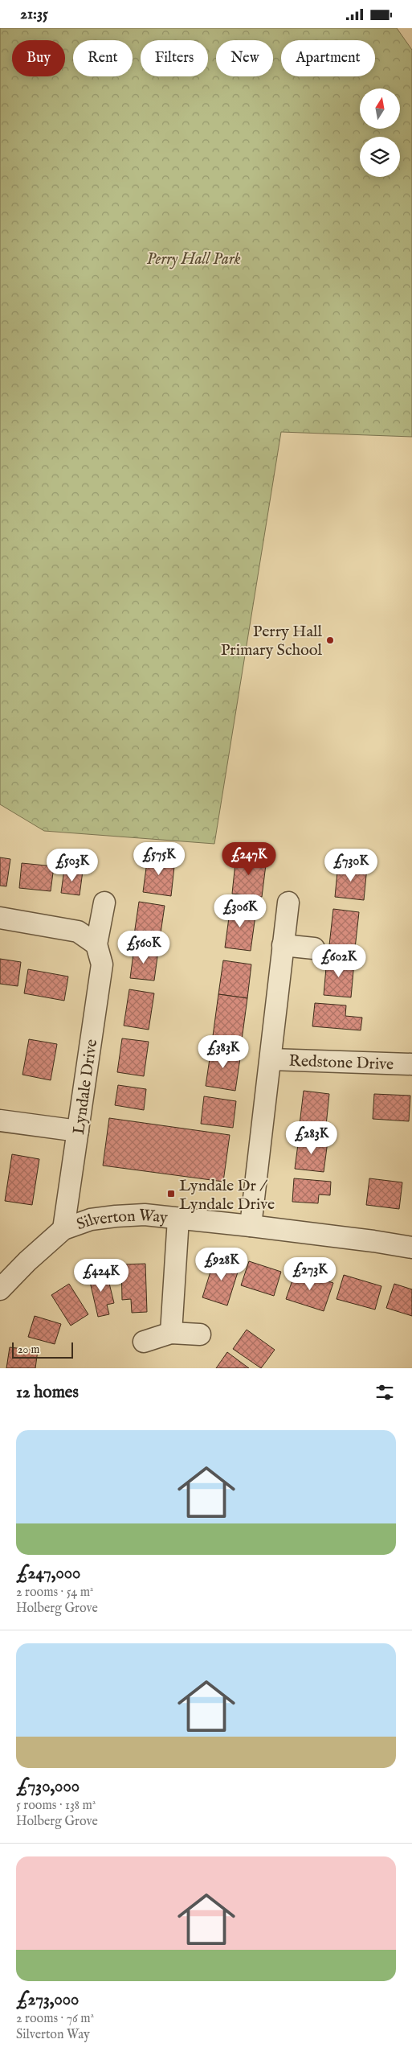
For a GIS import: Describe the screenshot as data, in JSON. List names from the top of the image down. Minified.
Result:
{"streets":{"street":["Redstone Drive","Lyndale Drive","Silverton Way"]},"crossings":[["Lyndale Drive","Silverton Way"]],"parks":["Perry Hall Park"],"places":{"other":["Perry Hall Primary School"],"transit":["Lyndale Dr / Lyndale Drive"]},"scale_bar":"20 m","north":"top","page":{"status":"21:35","chip":["Buy","Rent","Filters","New","Apartment"],"price":["£575K","£247K","£503K","£730K","£306K","£560K","£602K","£383K","£283K","£928K","£273K","£424K"],"scale":"20 m","heading":"12 homes","list":[{"name":"£247,000","note":"2 rooms · 54 m² · Holberg Grove"},{"name":"£730,000","note":"5 rooms · 138 m² · Holberg Grove"},{"name":"£273,000","note":"2 rooms · 76 m² · Silverton Way"}]}}
